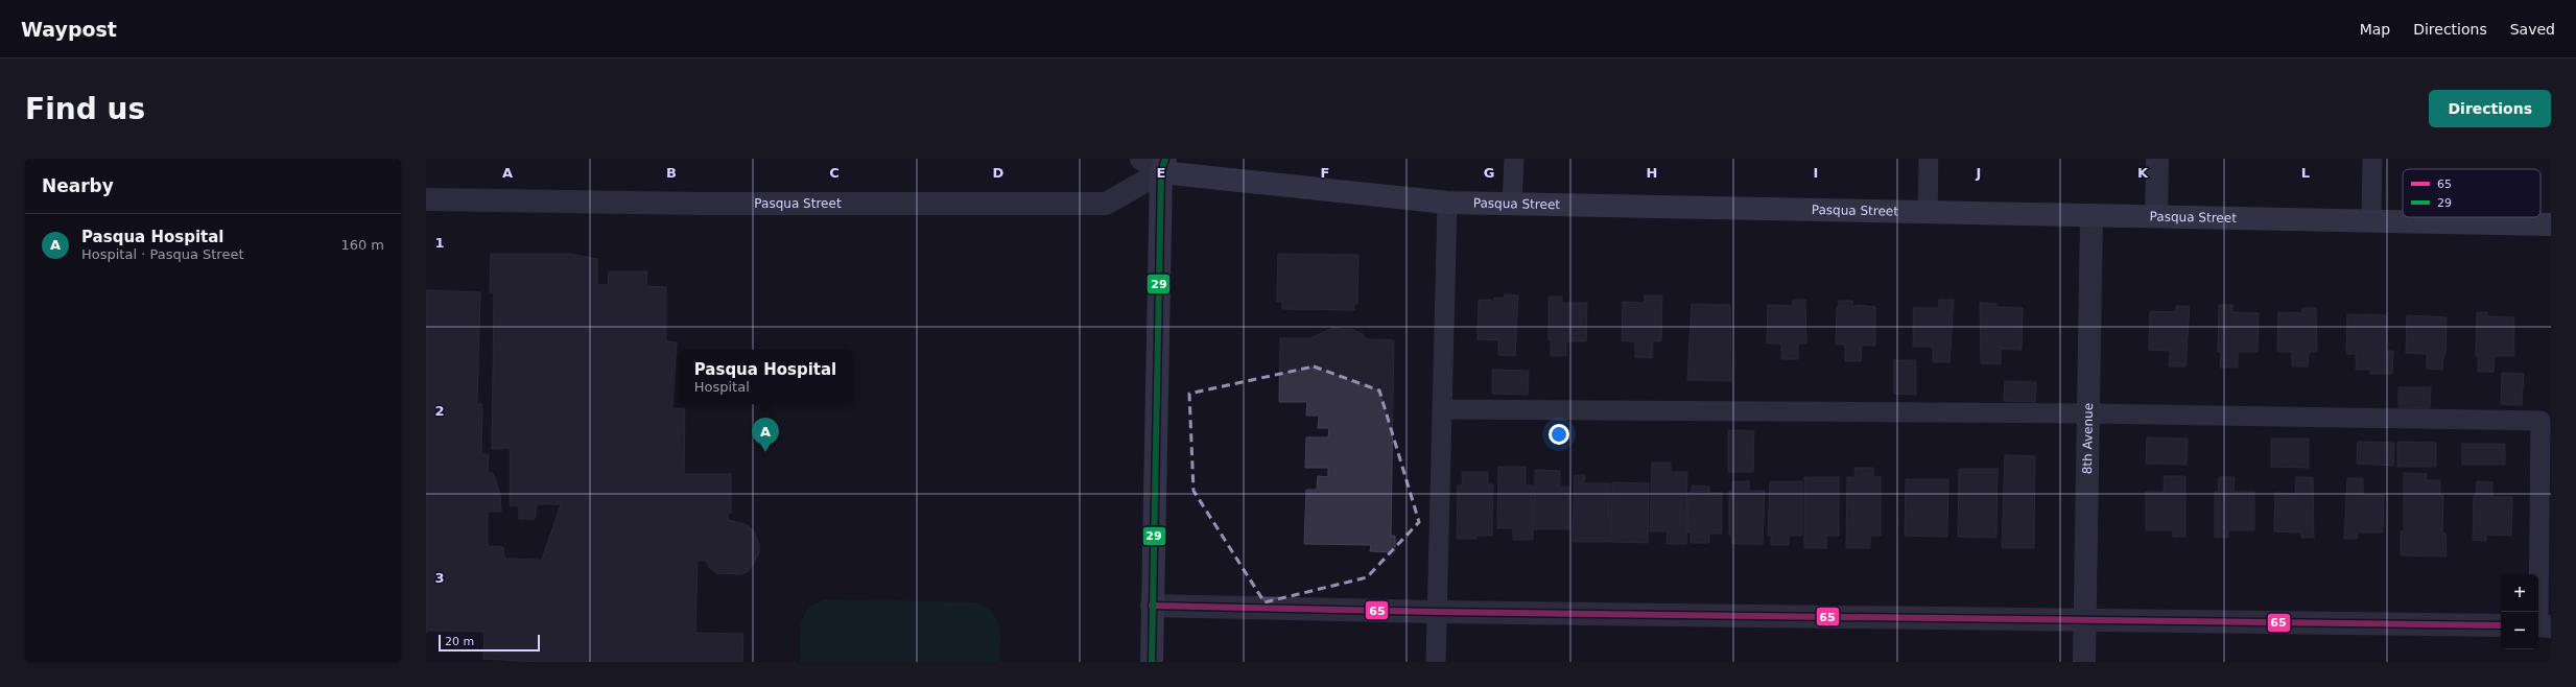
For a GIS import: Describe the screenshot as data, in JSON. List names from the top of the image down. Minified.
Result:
{"streets":{"street":["Pasqua Street","8th Avenue"]},"crossings":[["Pasqua Street","8th Avenue"]],"lines":["transit line 29","transit line 65"],"legend":["65","29"],"scale_bar":"20 m","page":{"header":"Waypost","nav":["Map","Directions","Saved"],"buttons":"Directions","title":"Find us","heading":"Nearby","list":[{"mark":"A","name":"Pasqua Hospital","note":"Hospital · Pasqua Street","value":"160 m"}],"popup":["Pasqua Hospital","Hospital"],"pins":"A","map_buttons":["+","−"],"scale":"20 m"},"grid":{"columns":["A","B","C","D","E","F","G","H","I","J","K","L"],"rows":["1","2","3"]}}
